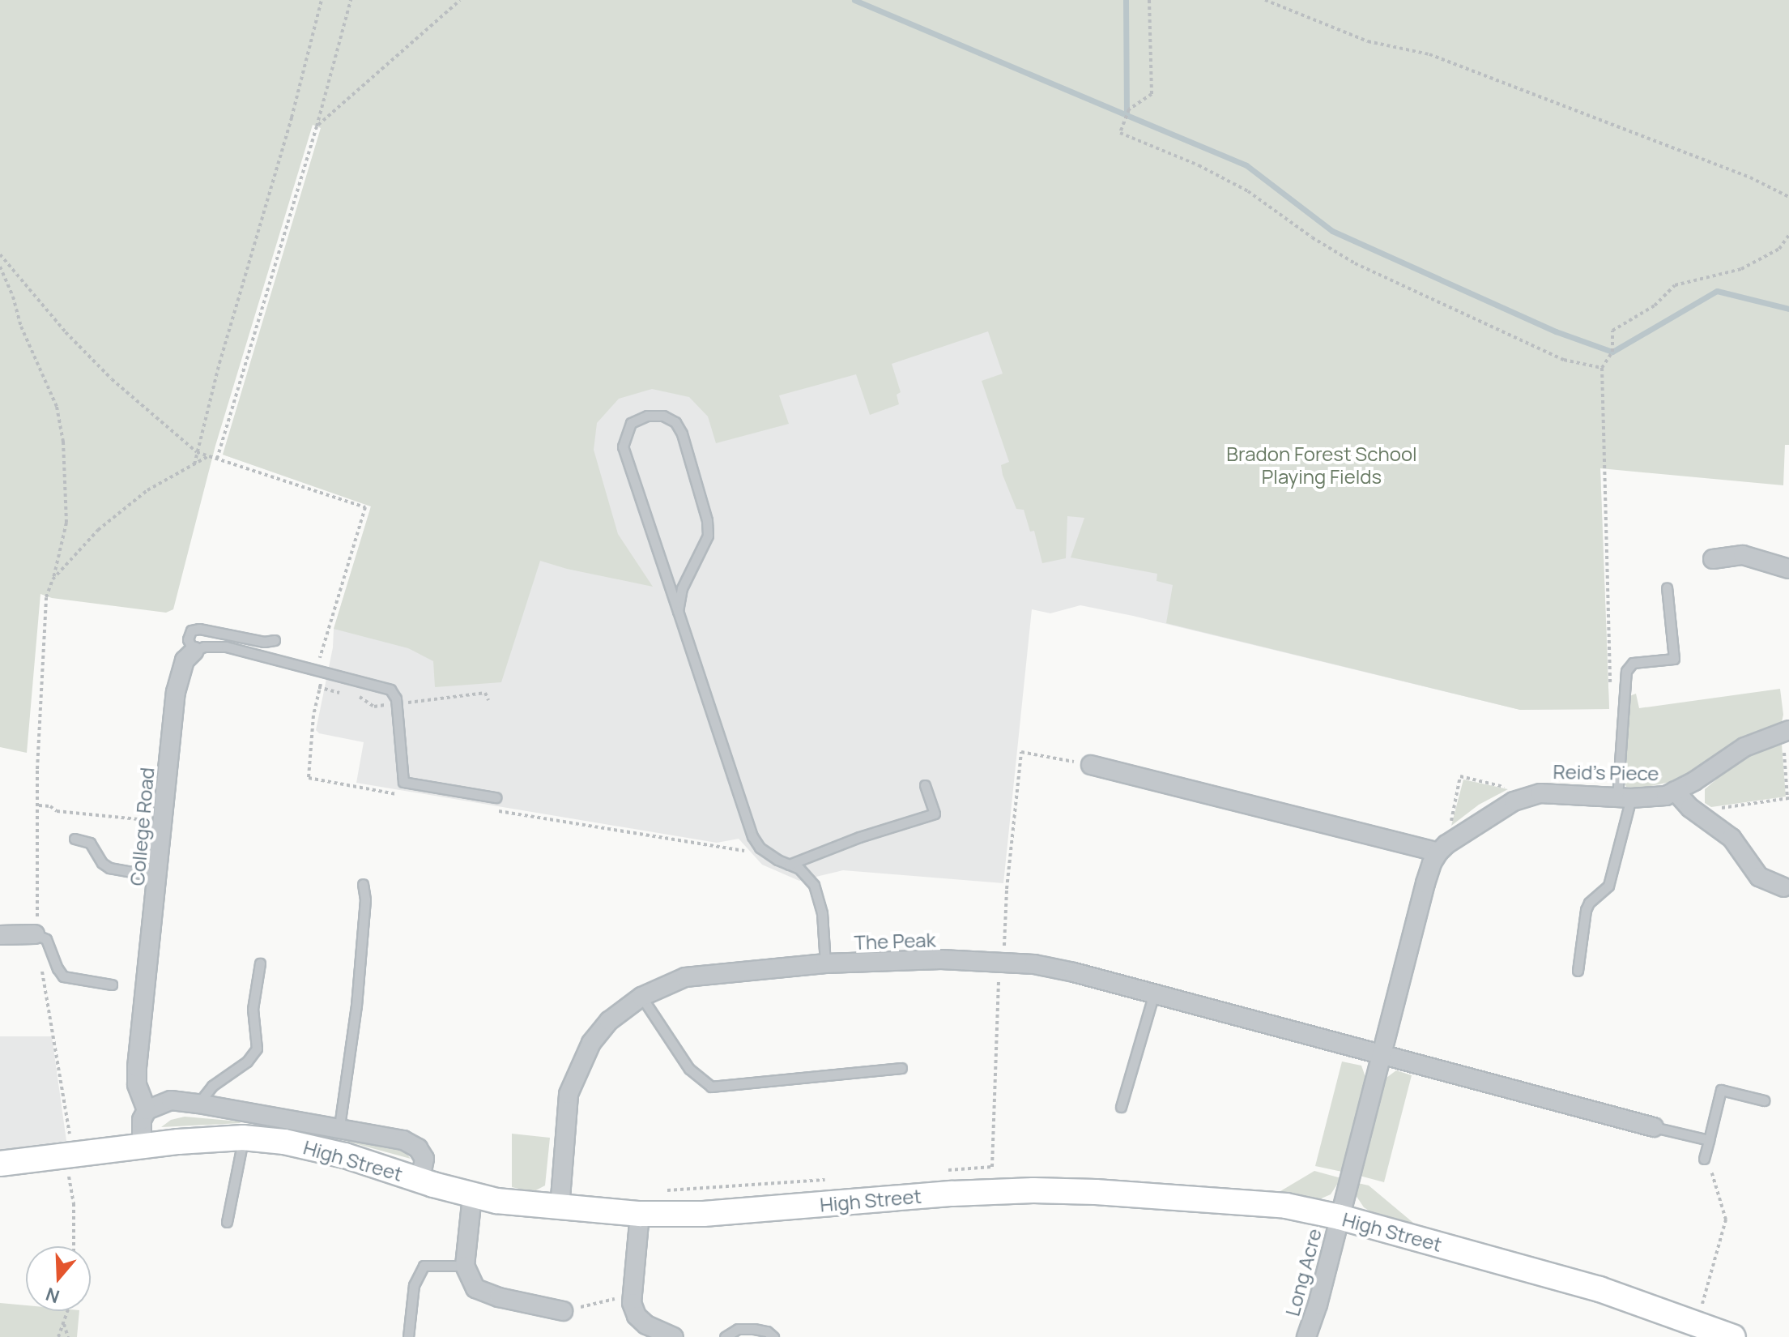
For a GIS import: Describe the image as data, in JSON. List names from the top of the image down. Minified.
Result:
{"streets":{"street":["Reid's Piece","College Road","The Peak","High Street","Long Acre"]},"crossings":[["College Road","High Street"],["The Peak","High Street"],["High Street","Long Acre"]],"parks":["Bradon Forest School Playing Fields"],"north":"bottom"}
